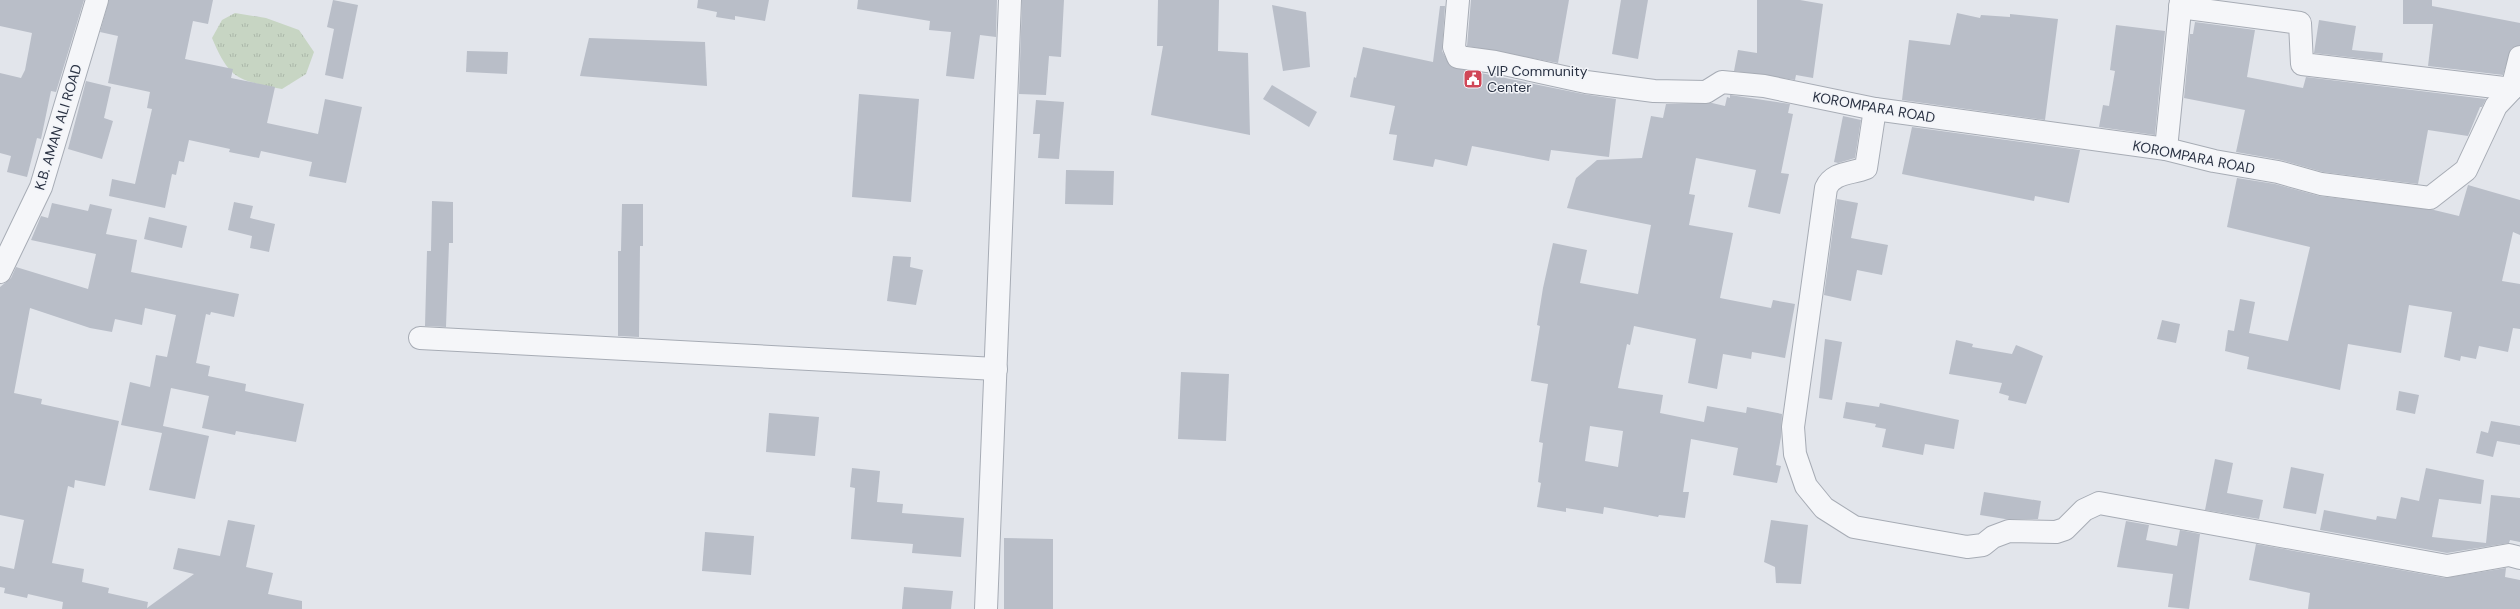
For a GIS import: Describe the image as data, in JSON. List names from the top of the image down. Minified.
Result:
{"streets":{"street":["KOROMPARA ROAD","K.B. AMAN ALI ROAD"]},"places":{"public building":["VIP Community Center"]}}
